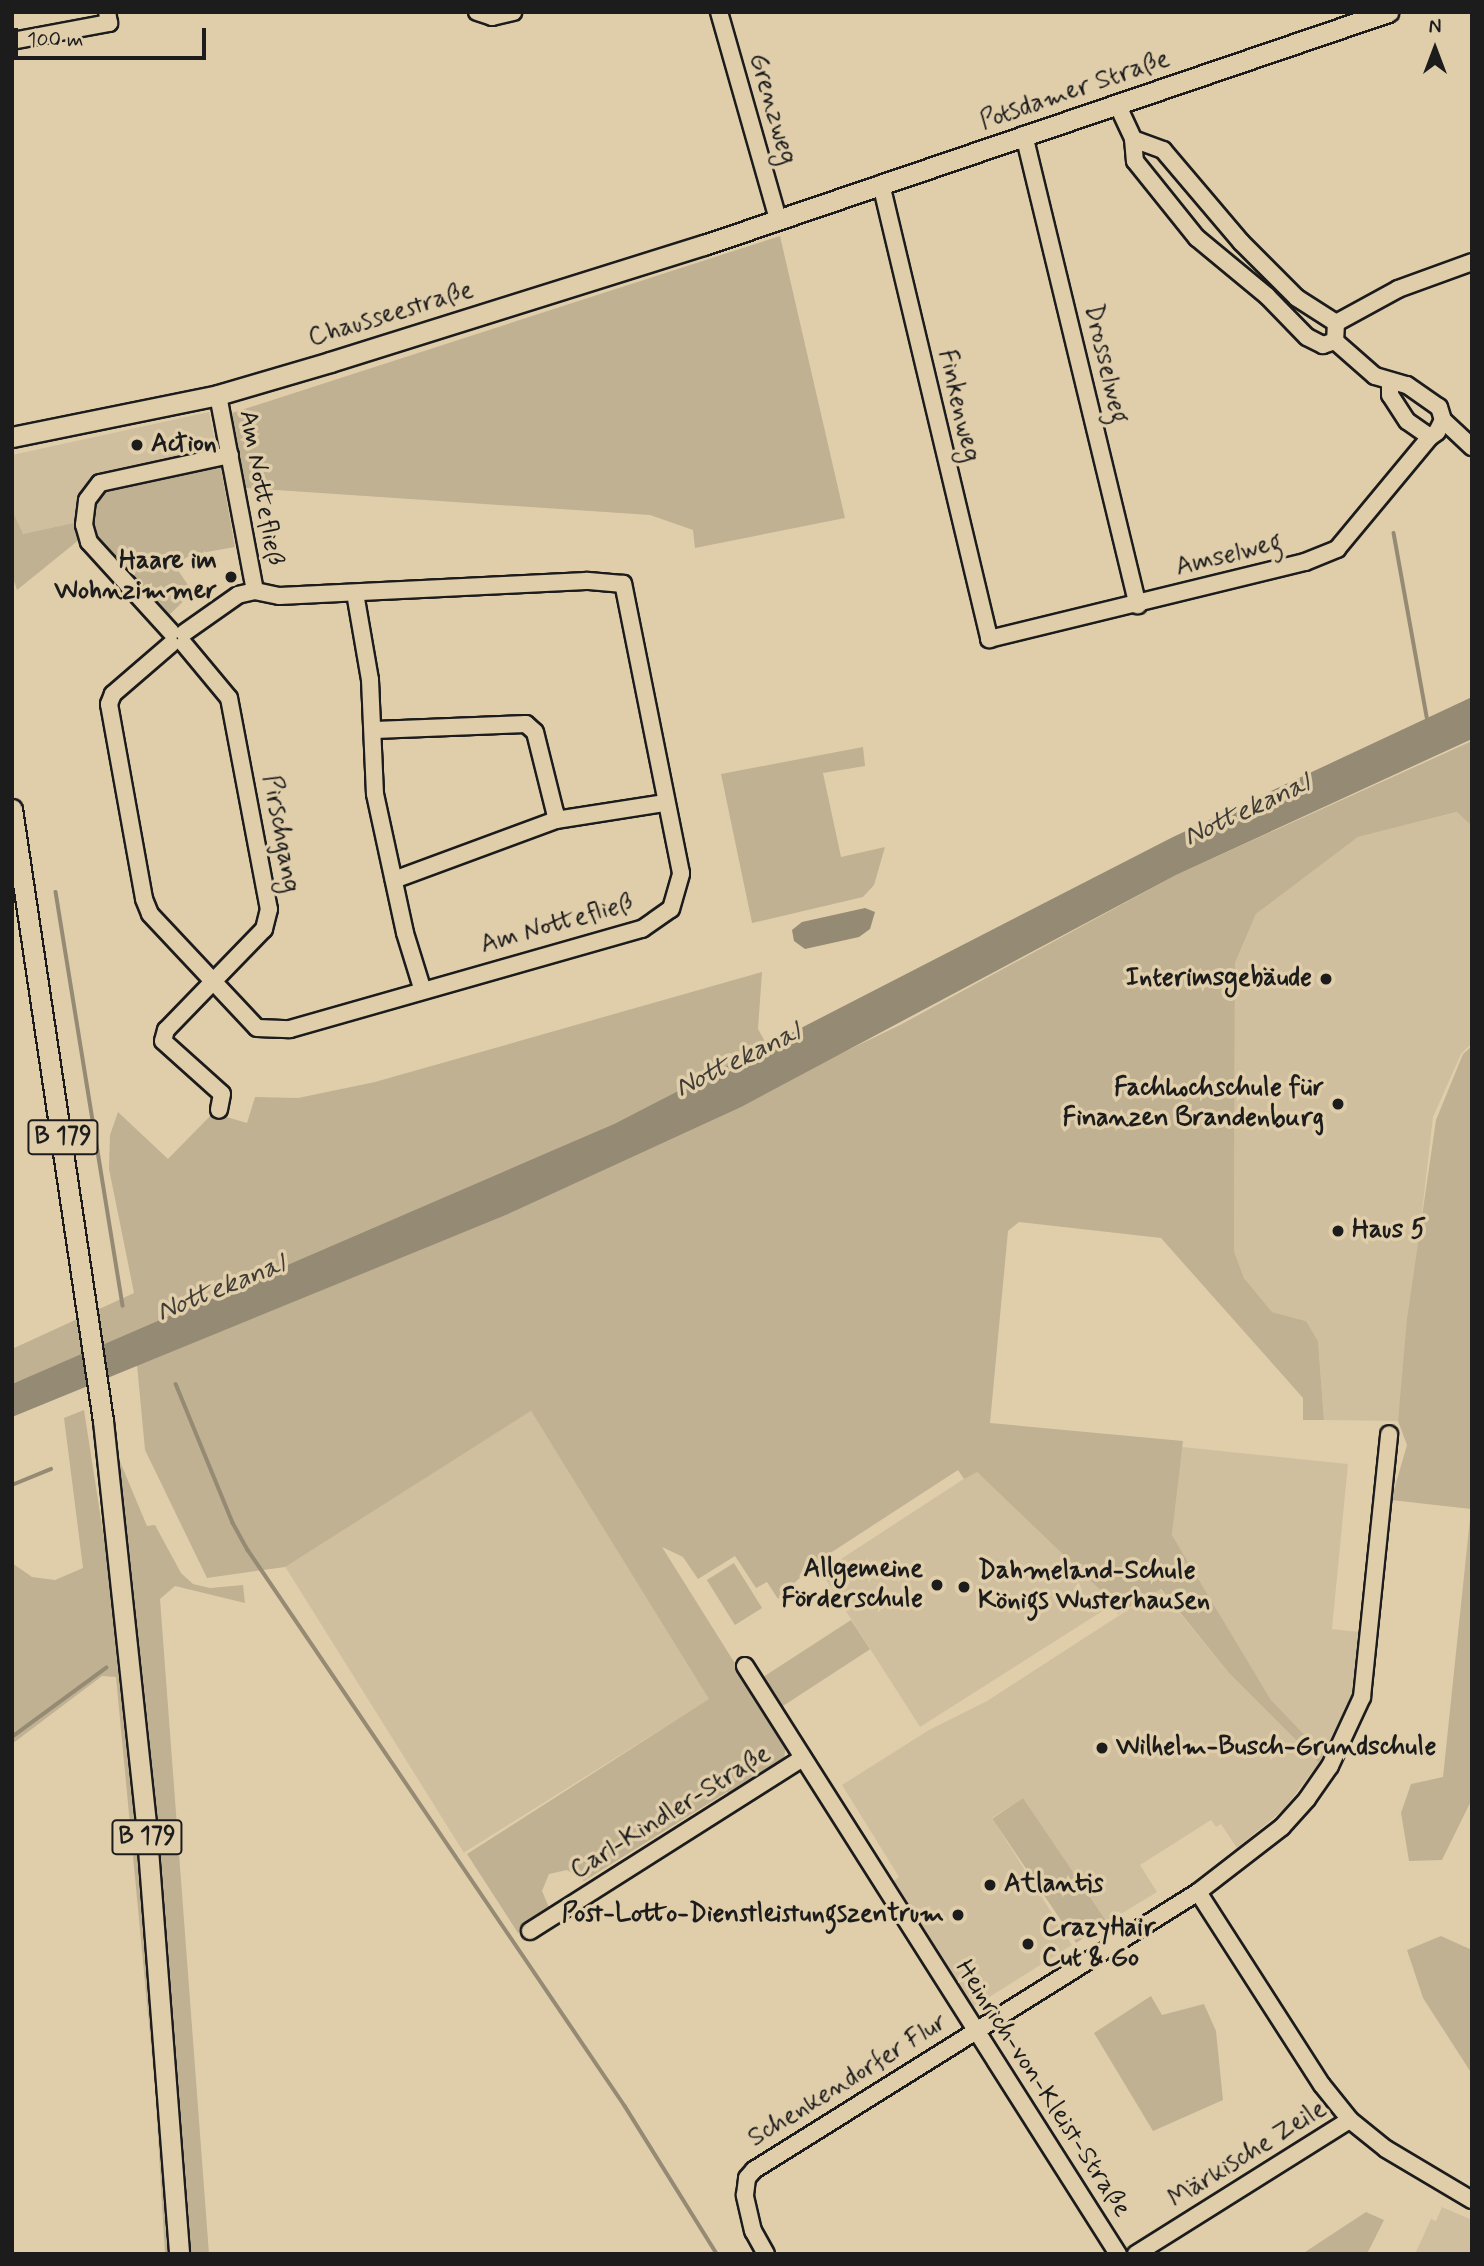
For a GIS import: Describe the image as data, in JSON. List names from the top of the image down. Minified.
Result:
{"streets":{"main road":["Potsdamer Straße","Chausseestraße","B 179"],"street":["Grenzweg","Drosselweg","Finkenweg","Am Nottefließ","Amselweg","Pirschgang","Carl-Kindler-Straße","Schenkendorfer Flur","Heinrich-von-Kleist-Straße","Märkische Zeile"]},"crossings":[["Potsdamer Straße","Grenzweg"],["Potsdamer Straße","Chausseestraße"],["Potsdamer Straße","Drosselweg"],["Potsdamer Straße","Finkenweg"],["Grenzweg","Chausseestraße"],["Chausseestraße","Am Nottefließ"],["Drosselweg","Amselweg"],["Finkenweg","Amselweg"],["Am Nottefließ","Pirschgang"],["Carl-Kindler-Straße","Heinrich-von-Kleist-Straße"],["Schenkendorfer Flur","Heinrich-von-Kleist-Straße"]],"water":["Nottekanal"],"places":["Action","Haare im Wohnzimmer","Interimsgebäude","Fachhochschule für Finanzen Brandenburg","Haus 5","Allgemeine Förderschule","Dahmeland-Schule Königs Wusterhausen","Wilhelm-Busch-Grundschule","Atlantis","Post-Lotto-Dienstleistungszentrum","CrazyHair Cut & Go"],"scale_bar":"100 m","north":"top"}
